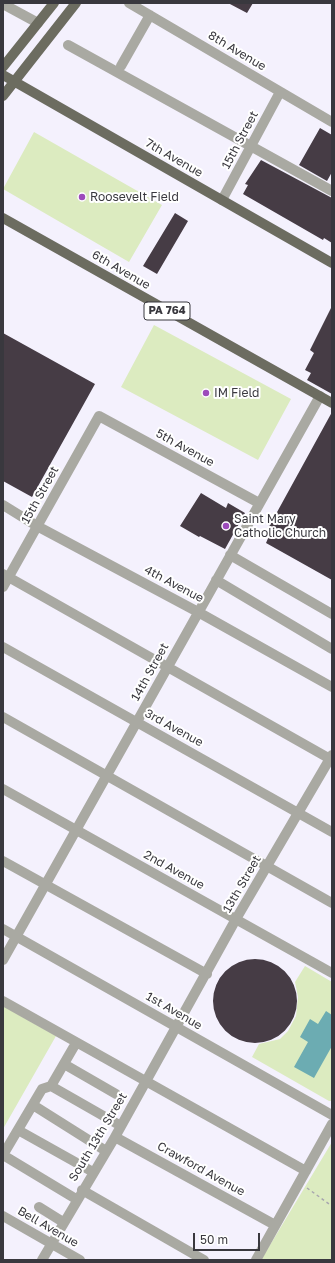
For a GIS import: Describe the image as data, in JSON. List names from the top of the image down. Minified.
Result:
{"streets":{"main road":["7th Avenue","6th Avenue","PA 764"],"street":["8th Avenue","15th Street","5th Avenue","4th Avenue","14th Street","3rd Avenue","2nd Avenue","13th Street","1st Avenue","South 13th Street","Crawford Avenue","Bell Avenue"]},"crossings":[["8th Avenue","15th Street"],["15th Street","7th Avenue"],["15th Street","5th Avenue"],["15th Street","4th Avenue"],["6th Avenue","14th Street"],["5th Avenue","14th Street"],["4th Avenue","14th Street"],["14th Street","3rd Avenue"],["14th Street","2nd Avenue"],["14th Street","1st Avenue"],["3rd Avenue","13th Street"],["2nd Avenue","13th Street"],["13th Street","1st Avenue"],["13th Street","South 13th Street"],["1st Avenue","South 13th Street"],["South 13th Street","Crawford Avenue"],["South 13th Street","Bell Avenue"]],"places":["Roosevelt Field","IM Field","Saint Mary Catholic Church"],"scale_bar":"50 m"}
